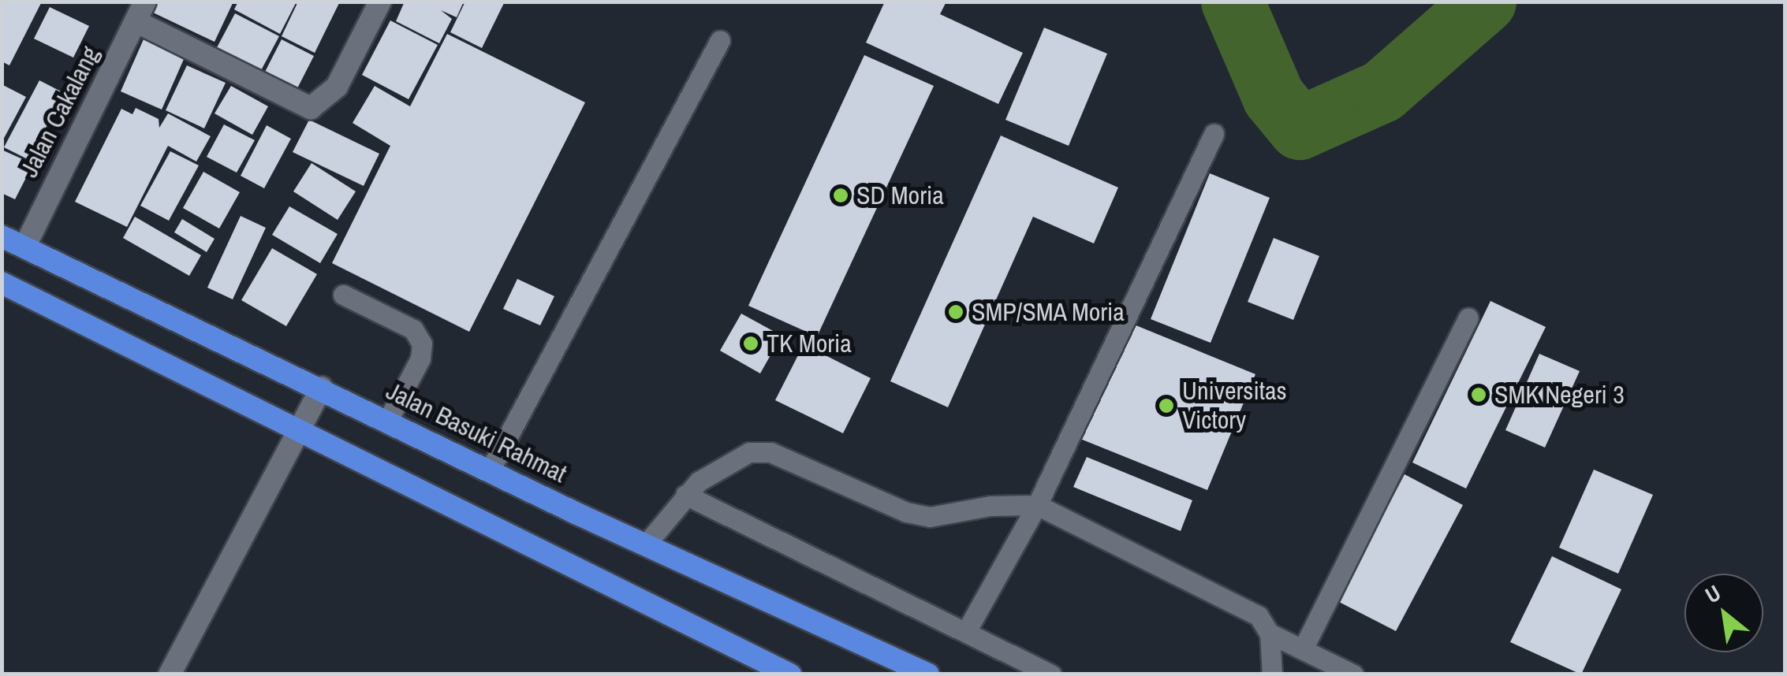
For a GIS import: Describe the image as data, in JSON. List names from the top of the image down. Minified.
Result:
{"streets":{"highway":["Jalan Basuki Rahmat"],"street":["Jalan Cakalang"]},"crossings":[["Jalan Cakalang","Jalan Basuki Rahmat"]],"places":["SD Moria","SMP/SMA Moria","TK Moria","SMK Negeri 3","Universitas Victory"],"north":"top left"}
